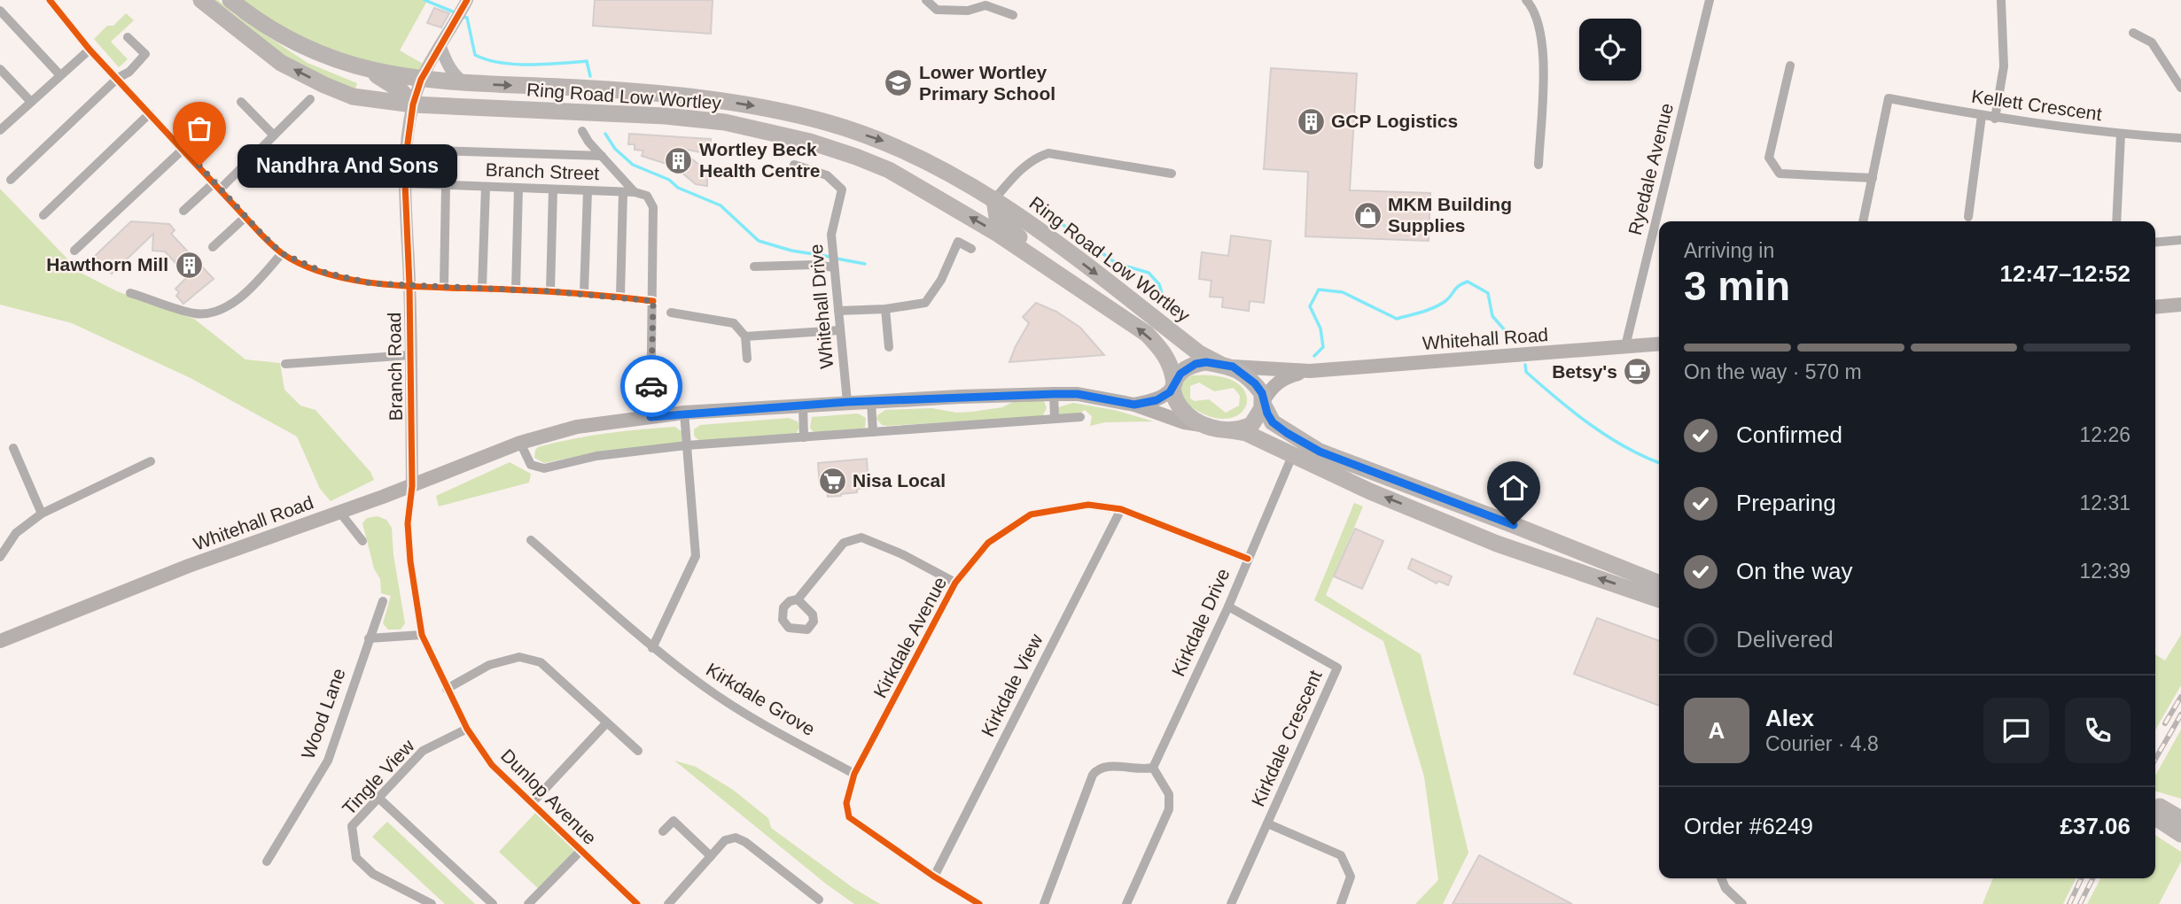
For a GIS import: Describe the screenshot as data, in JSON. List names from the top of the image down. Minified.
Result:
{"streets":{"highway":["Ring Road Low Wortley"],"main road":["Whitehall Road"],"street":["Kellett Crescent","Ryedale Avenue","Branch Street","Whitehall Drive","Branch Road","Kirkdale Drive","Kirkdale Avenue","Kirkdale View","Kirkdale Grove","Wood Lane","Kirkdale Crescent","Tingle View","Dunlop Avenue"]},"crossings":[["Ring Road Low Wortley","Whitehall Road"],["Ring Road Low Wortley","Branch Road"],["Ryedale Avenue","Whitehall Road"],["Branch Street","Branch Road"],["Whitehall Drive","Whitehall Road"],["Whitehall Road","Branch Road"],["Whitehall Road","Dunlop Avenue"],["Branch Road","Dunlop Avenue"],["Kirkdale Drive","Kirkdale Avenue"],["Kirkdale Drive","Kirkdale Crescent"],["Kirkdale Avenue","Kirkdale View"],["Kirkdale Avenue","Kirkdale Grove"],["Tingle View","Dunlop Avenue"]],"places":{"school or university":["Lower Wortley Primary School"],"building":["GCP Logistics","Wortley Beck Health Centre","Hawthorn Mill"],"other":["Nandhra And Sons"],"shop":["MKM Building Supplies"],"cafe":["Betsy's"],"supermarket":["Nisa Local"]},"page":{"bubble":"Nandhra And Sons","heading":["3 min","Arriving in","12:47–12:52"],"panel":["Alex","Courier · 4.8","Order #6249","£37.06"],"bar":"On the way · 570 m","list":[["Confirmed","12:26"],["Preparing","12:31"],["On the way","12:39"],"Delivered"],"round":"A"}}
